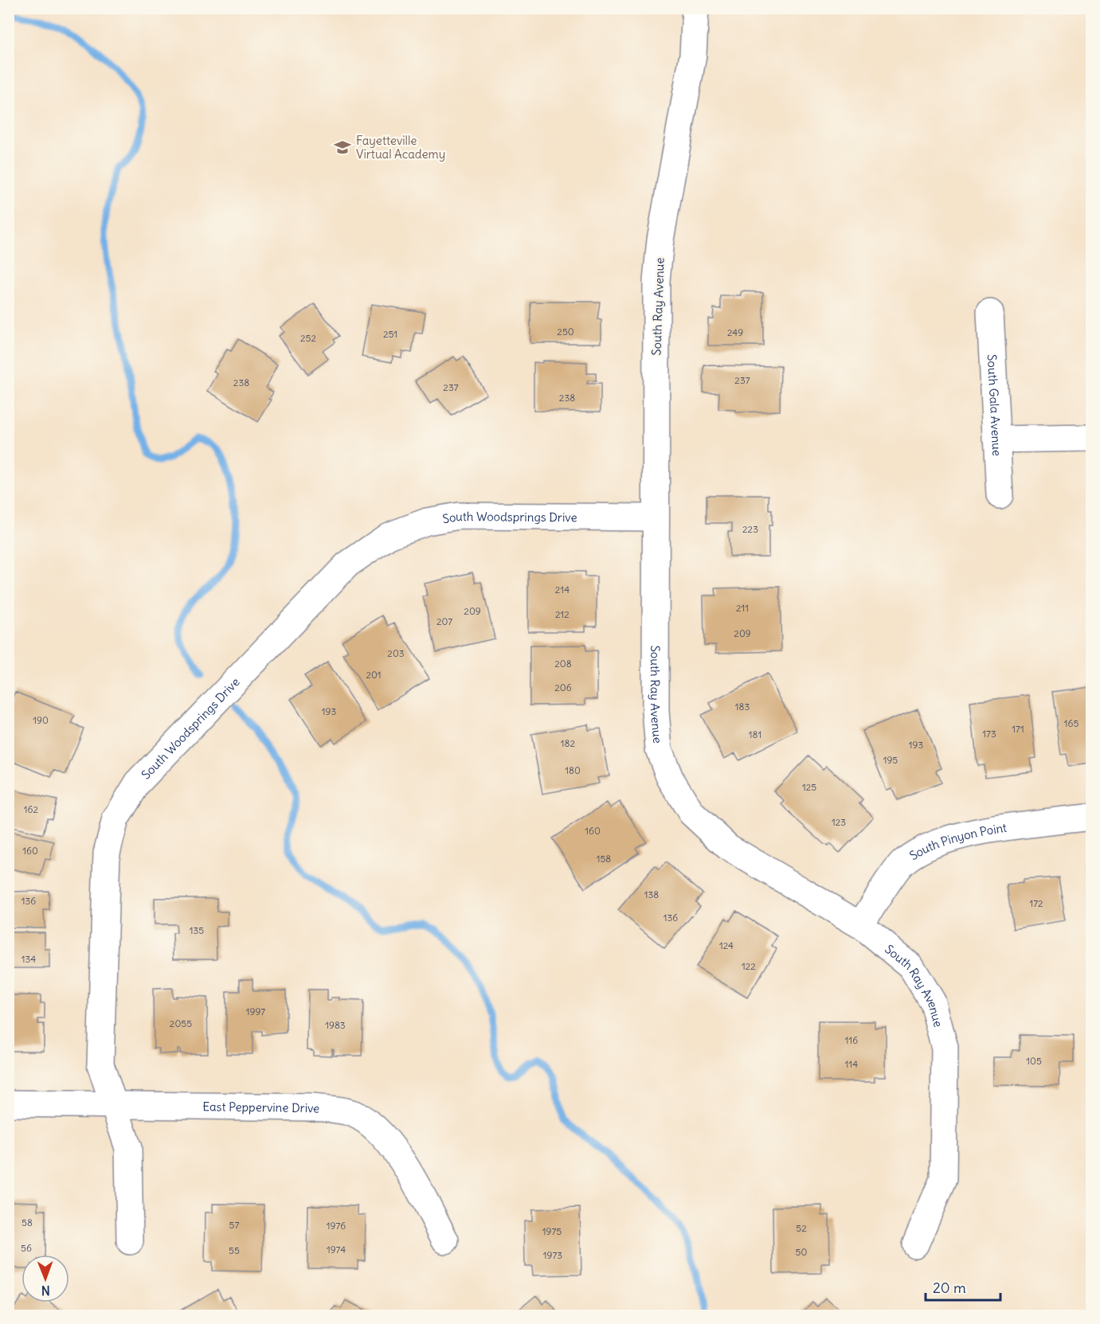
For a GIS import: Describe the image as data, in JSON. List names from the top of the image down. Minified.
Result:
{"streets":{"street":["South Ray Avenue","South Gala Avenue","South Woodsprings Drive","South Pinyon Point","East Peppervine Drive"]},"crossings":[["South Ray Avenue","South Woodsprings Drive"],["South Ray Avenue","South Pinyon Point"],["South Woodsprings Drive","East Peppervine Drive"]],"places":{"school or university":["Fayetteville Virtual Academy"]},"house_numbers":["250","249","251","252","237","238","237","238","223","214","211","209","212","207","209","203","208","201","206","183","193","190","165","171","173","181","182","193","195","180","125","162","123","160","160","158","138","136","172","136","135","124","134","122","1997","2055","1983","116","105","114","58","57","1976","52","1975","56","1974","55","50","1973"],"scale_bar":"20 m","north":"bottom"}
